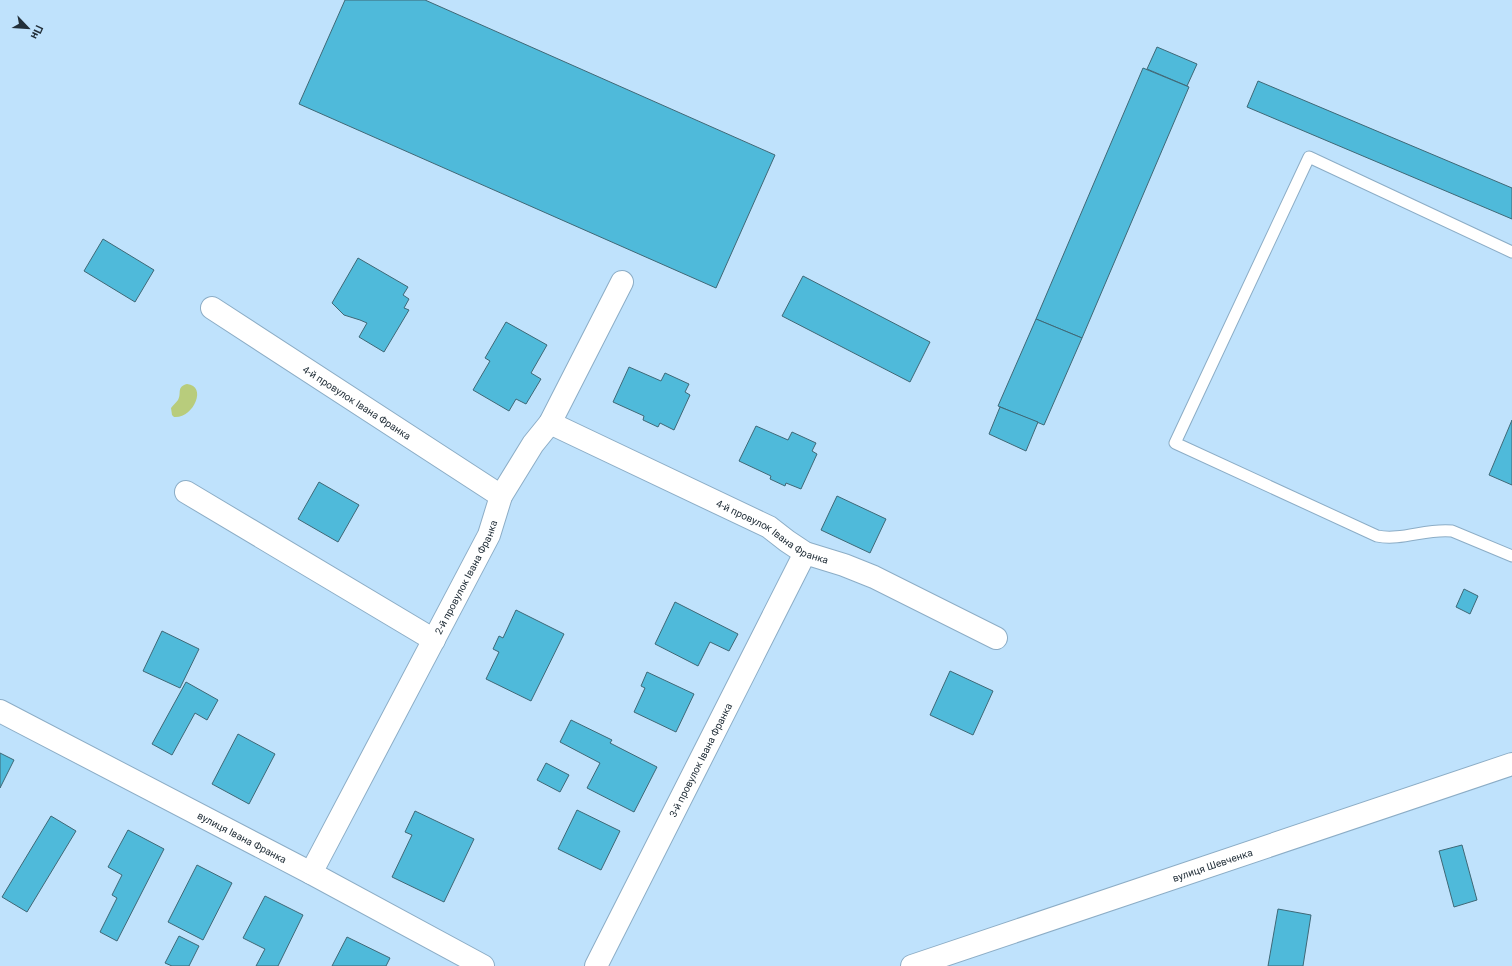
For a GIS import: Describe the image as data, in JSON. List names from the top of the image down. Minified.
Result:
{"streets":{"street":["4-й провулок Івана Франка","2-й провулок Івана Франка","3-й провулок Івана Франка","вулиця Івана Франка","вулиця Шевченка"]},"crossings":[["4-й провулок Івана Франка","2-й провулок Івана Франка"],["4-й провулок Івана Франка","3-й провулок Івана Франка"],["2-й провулок Івана Франка","вулиця Івана Франка"]],"north":"bottom right"}
